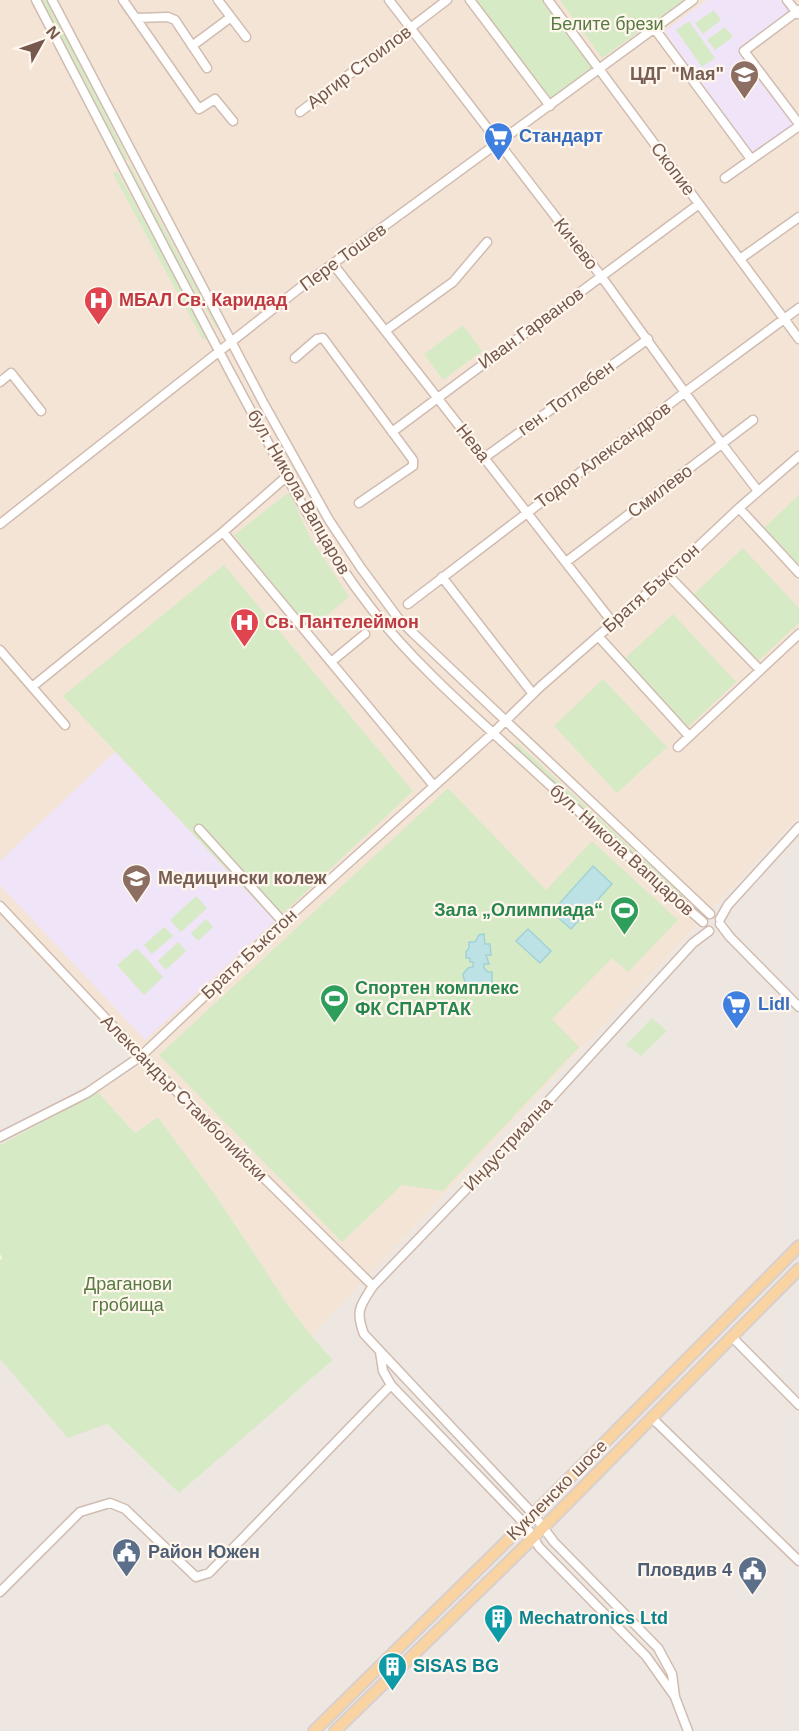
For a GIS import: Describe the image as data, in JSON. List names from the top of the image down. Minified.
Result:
{"streets":{"main road":["Кукленско шосе"],"street":["Аргир Стоилов","Скопие","Кичево","Пере Тошев","Иван Гарванов","ген. Тотлебен","Нева","Тодор Александров","Смилево","бул. Никола Вапцаров","Братя Бъкстон","Александър Стамболийски","Индустриална"]},"crossings":[["Аргир Стоилов","Кичево"],["Скопие","Пере Тошев"],["Скопие","Иван Гарванов"],["Скопие","Тодор Александров"],["Кичево","Пере Тошев"],["Кичево","Иван Гарванов"],["Кичево","ген. Тотлебен"],["Кичево","Тодор Александров"],["Кичево","Смилево"],["Кичево","Братя Бъкстон"],["Пере Тошев","Нева"],["Пере Тошев","бул. Никола Вапцаров"],["Иван Гарванов","Нева"],["ген. Тотлебен","Нева"],["Нева","Тодор Александров"],["Нева","Смилево"],["Нева","Братя Бъкстон"],["бул. Никола Вапцаров","Братя Бъкстон"],["бул. Никола Вапцаров","Индустриална"],["Братя Бъкстон","Александър Стамболийски"],["Александър Стамболийски","Индустриална"],["Индустриална","Кукленско шосе"]],"parks":["Белите брези","Драганови гробища"],"places":{"school or university":["ЦДГ \"Мая\"","Медицински колеж"],"supermarket":["Стандарт","Lidl"],"hospital":["МБАЛ Св. Каридад","Св. Пантелеймон"],"sports":["Зала „Олимпиада“","Спортен комплекс ФК СПАРТАК"],"public building":["Район Южен","Пловдив 4"],"building":["Mechatronics Ltd","SISAS BG"]},"north":"top right"}
